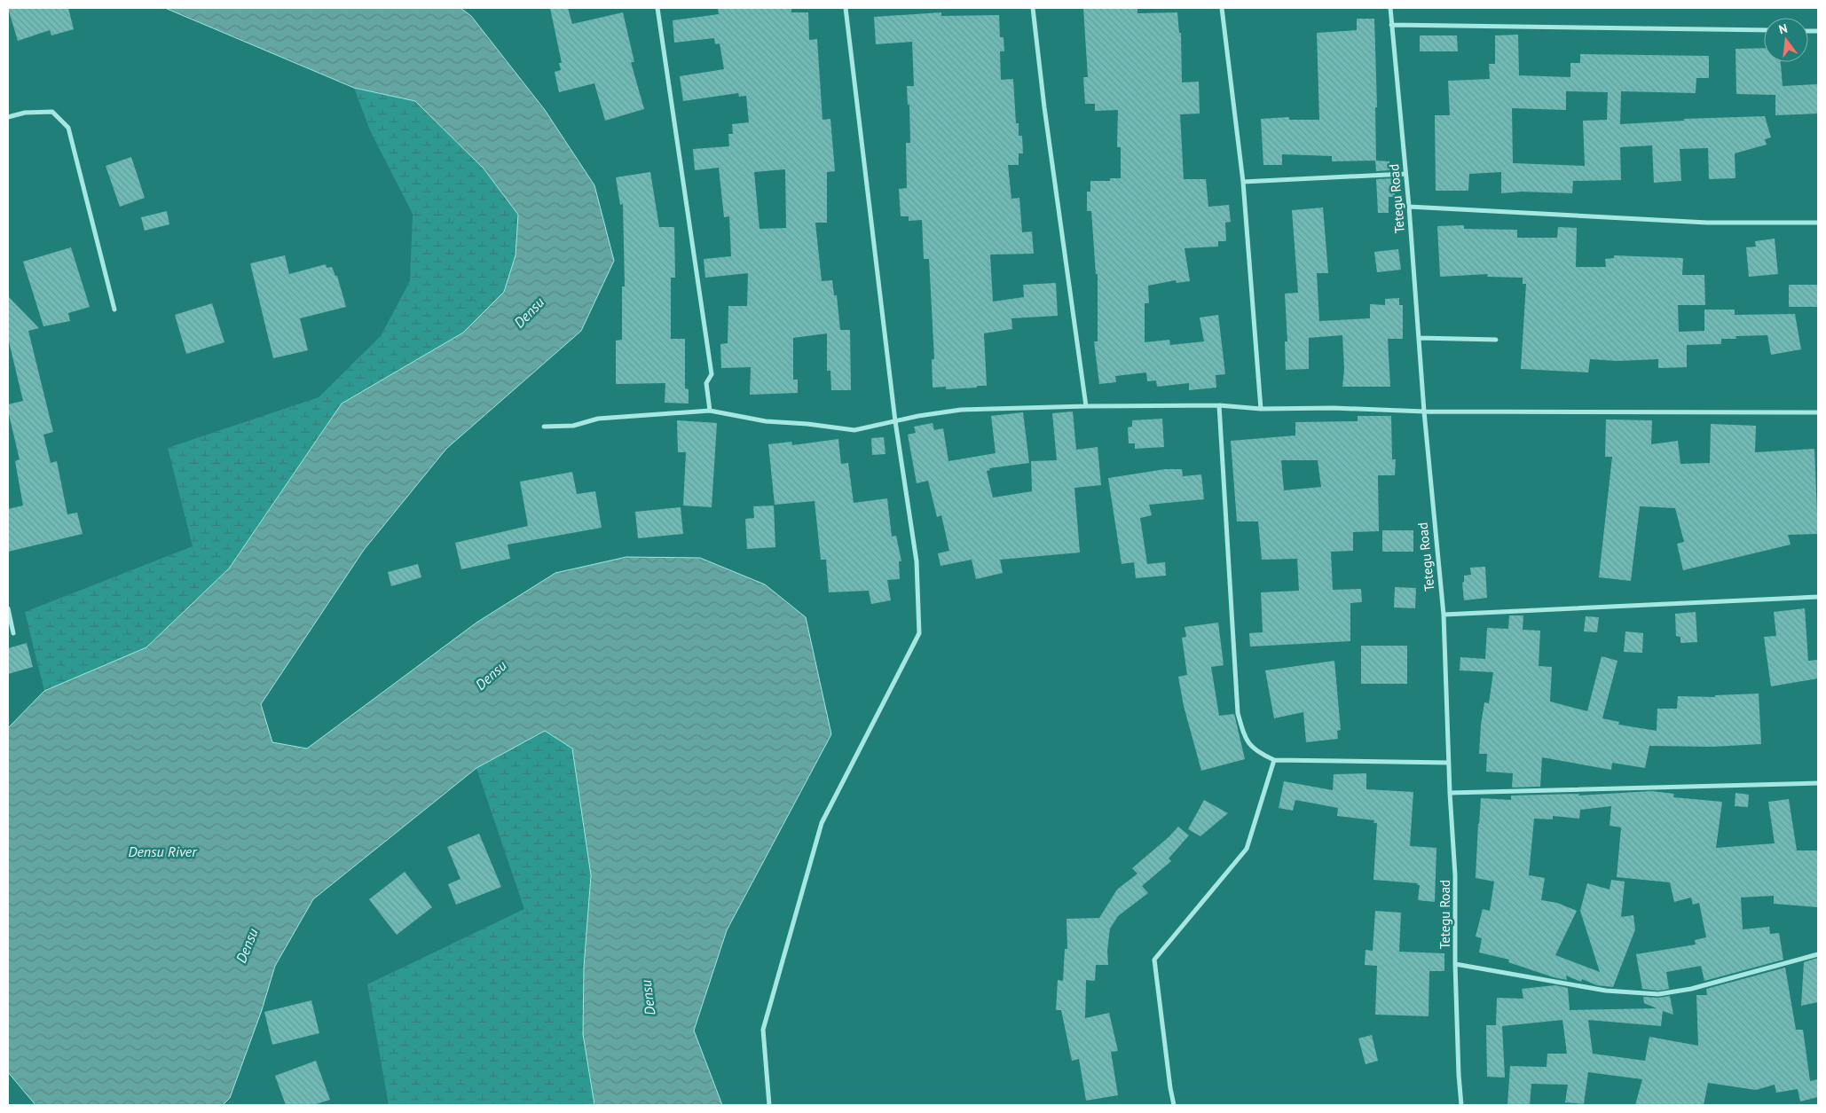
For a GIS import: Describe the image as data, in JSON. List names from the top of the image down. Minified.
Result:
{"streets":{"street":["Tetegu Road"]},"water":["Densu","Densu River"],"north":"top"}
